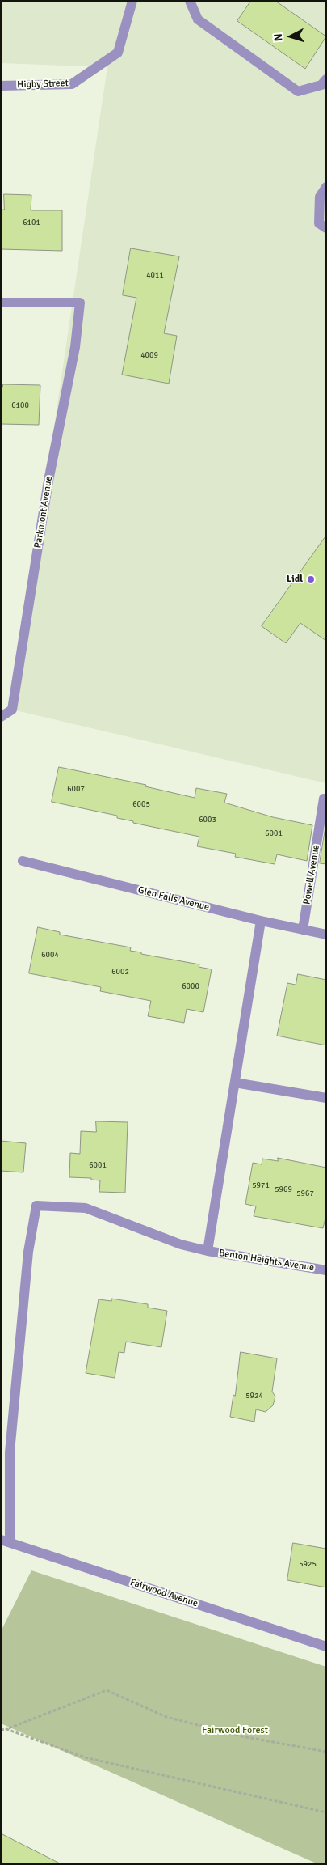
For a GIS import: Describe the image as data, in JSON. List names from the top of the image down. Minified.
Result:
{"streets":{"street":["Higby Street","Parkmont Avenue","Powell Avenue","Glen Falls Avenue","Benton Heights Avenue","Fairwood Avenue"]},"crossings":[["Powell Avenue","Glen Falls Avenue"],["Benton Heights Avenue","Fairwood Avenue"]],"parks":["Fairwood Forest"],"places":["Lidl"],"house_numbers":["6101","4011","4009","6100","6007","6005","6003","6001","6004","6002","6000","6001","5971","5969","5967","5924","5925"],"north":"left"}
